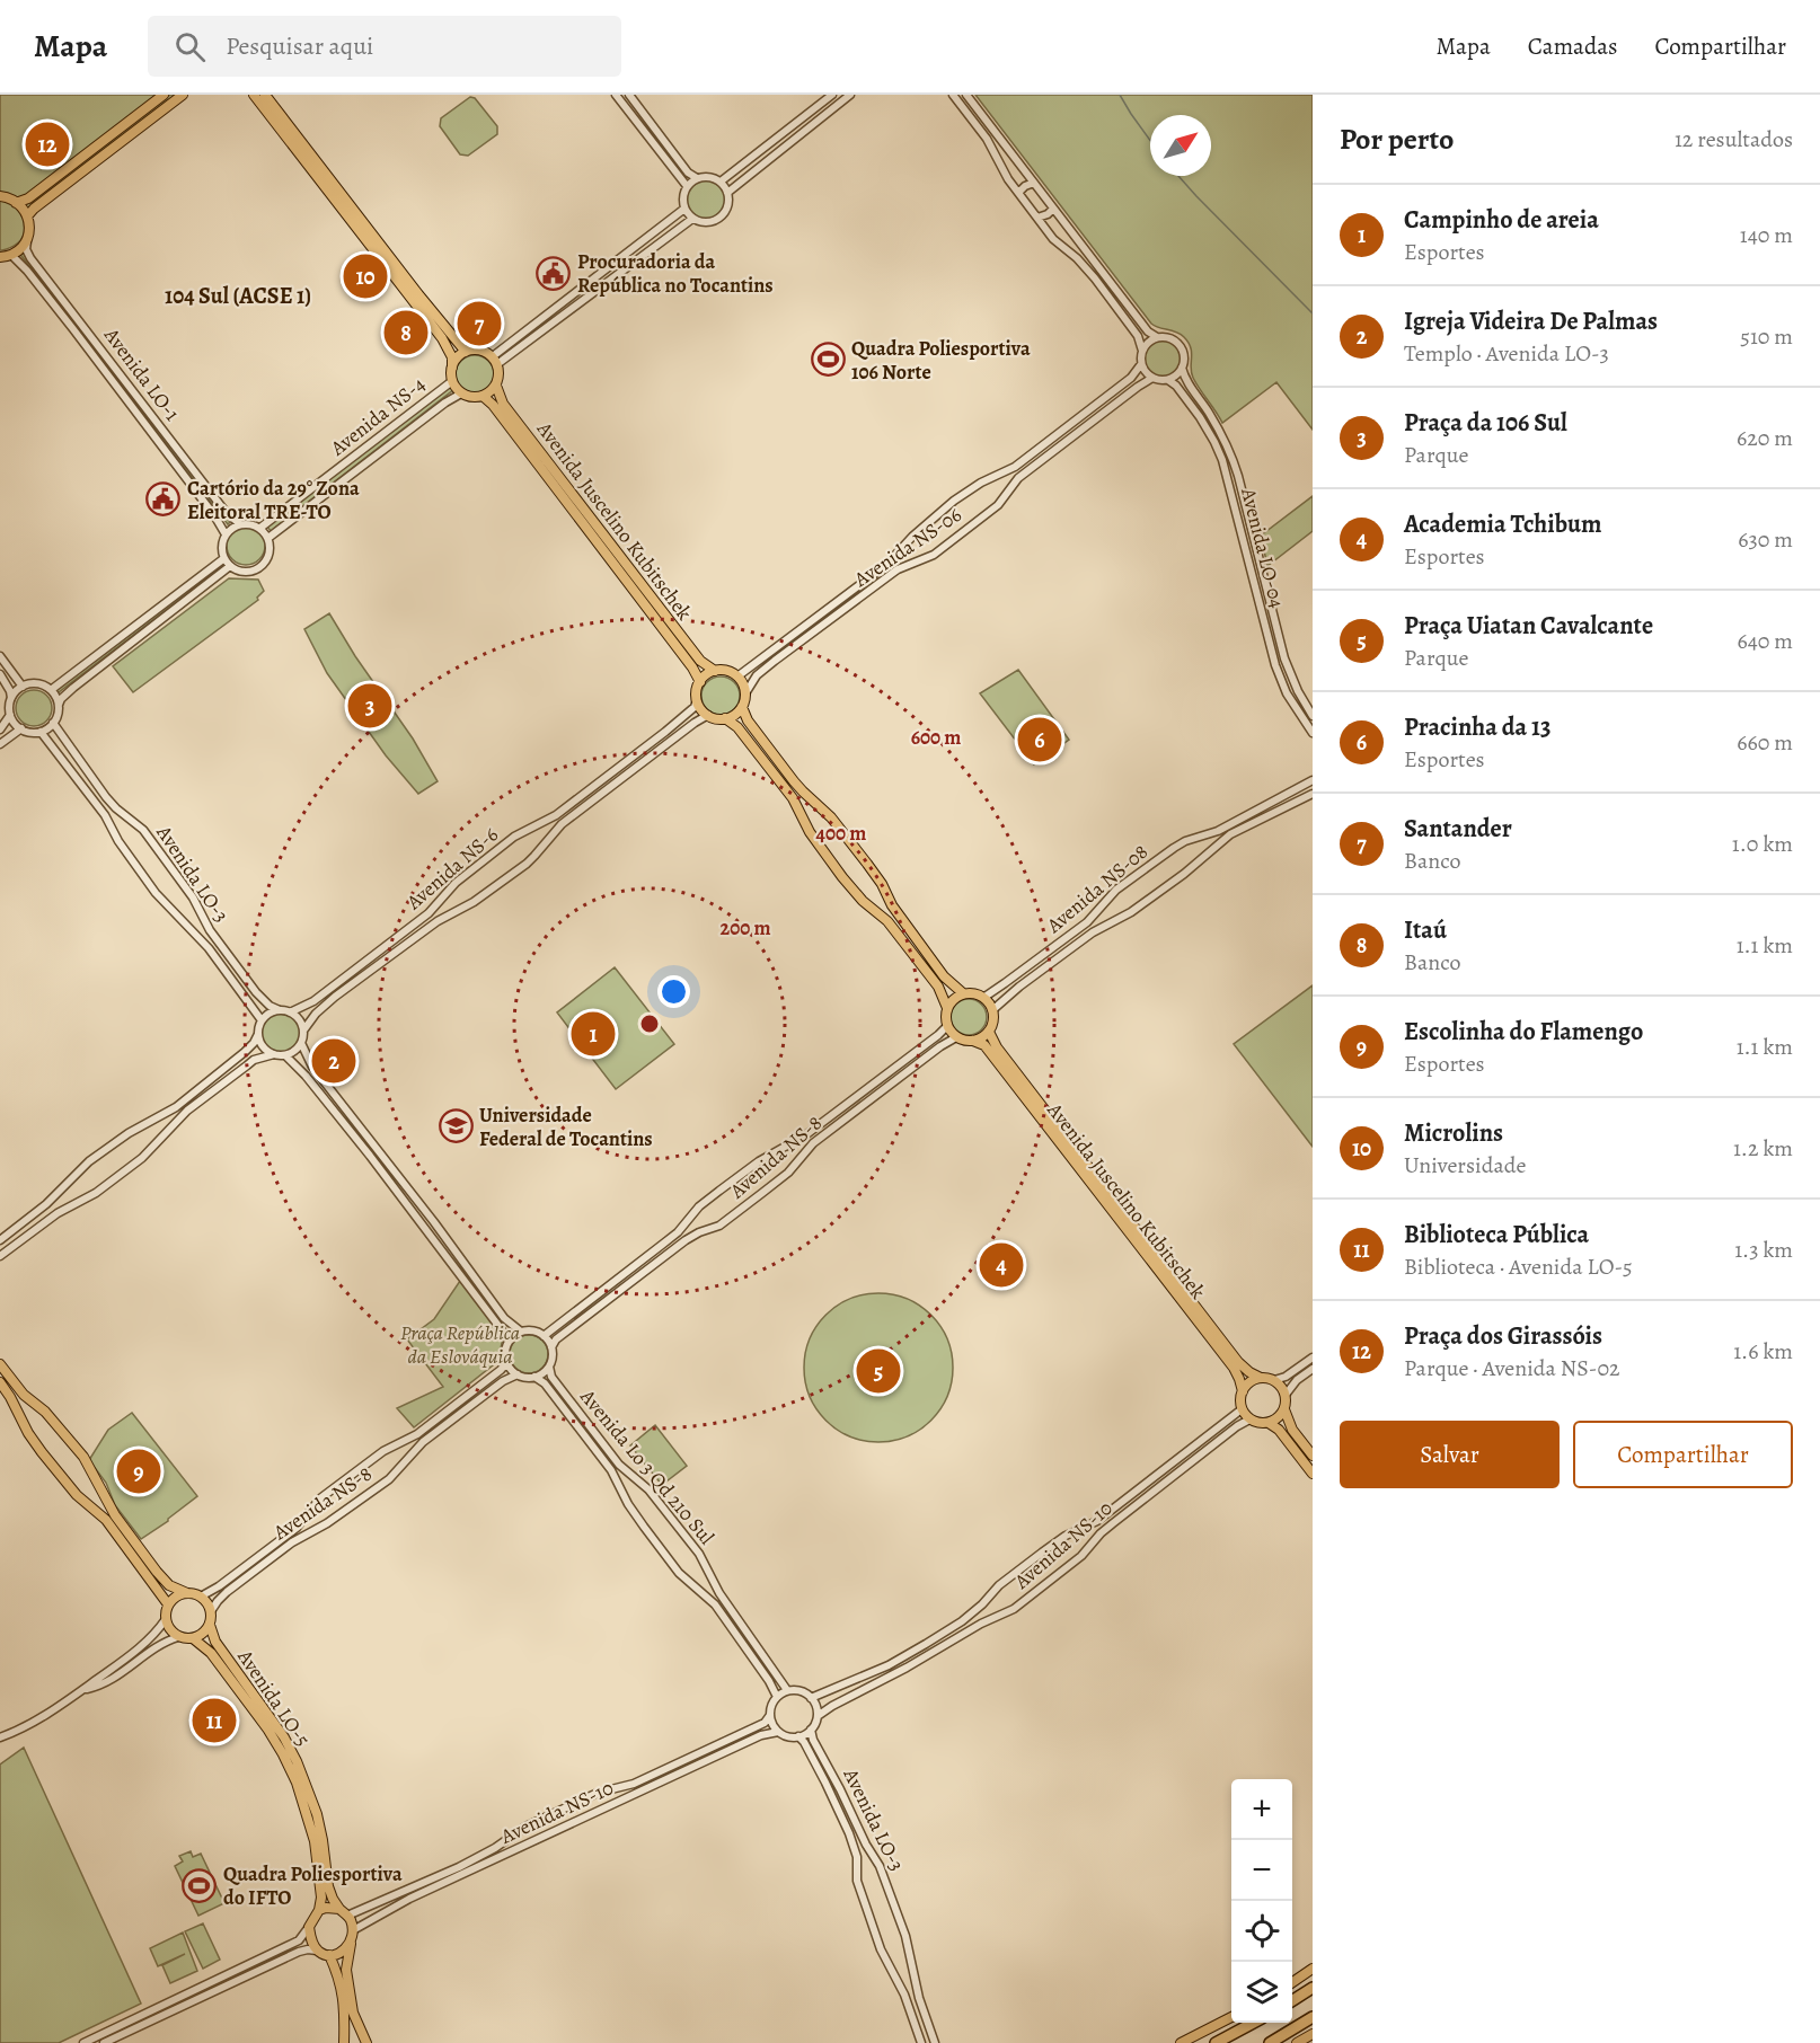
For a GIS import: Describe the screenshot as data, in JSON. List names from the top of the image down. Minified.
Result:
{"streets":{"main road":["Avenida Juscelino Kubitschek","Avenida LO-5"],"street":["Avenida LO-1","Avenida NS-4","Avenida NS-06","Avenida LO-04","Avenida NS-6","Avenida LO-3","Avenida NS-08","Avenida NS-8","Avenida Lo 3 Qd 210 Sul","Avenida NS-10"]},"crossings":[["Avenida LO-1","Avenida NS-4"],["Avenida NS-4","Avenida Juscelino Kubitschek"],["Avenida Juscelino Kubitschek","Avenida NS-06"],["Avenida Juscelino Kubitschek","Avenida NS-6"],["Avenida Juscelino Kubitschek","Avenida NS-08"],["Avenida Juscelino Kubitschek","Avenida NS-8"],["Avenida Juscelino Kubitschek","Avenida NS-10"],["Avenida NS-06","Avenida LO-04"],["Avenida NS-06","Avenida NS-6"],["Avenida NS-6","Avenida LO-3"],["Avenida LO-3","Avenida Lo 3 Qd 210 Sul"],["Avenida LO-3","Avenida NS-10"],["Avenida NS-08","Avenida NS-8"],["Avenida NS-8","Avenida Lo 3 Qd 210 Sul"],["Avenida NS-8","Avenida LO-5"],["Avenida Lo 3 Qd 210 Sul","Avenida NS-10"],["Avenida NS-10","Avenida LO-5"]],"districts":["104 Sul (ACSE 1)"],"parks":["Praça República da Eslováquia"],"places":{"public building":["Procuradoria da República no Tocantins","Cartório da 29° Zona Eleitoral TRE-TO"],"sports":["Quadra Poliesportiva 106 Norte","Quadra Poliesportiva do IFTO"],"school or university":["Universidade Federal de Tocantins"]},"north":"top right","page":{"header":"Mapa","search":"Pesquisar aqui","nav":["Mapa","Camadas","Compartilhar"],"heading":["Por perto","12 resultados"],"pins":["12","10","7","8","3","6","1","2","4","5","9","11"],"list":[{"mark":"1","name":"Campinho de areia","note":"Esportes","value":"140 m"},{"mark":"2","name":"Igreja Videira De Palmas","note":"Templo · Avenida LO-3","value":"510 m"},{"mark":"3","name":"Praça da 106 Sul","note":"Parque","value":"620 m"},{"mark":"4","name":"Academia Tchibum","note":"Esportes","value":"630 m"},{"mark":"5","name":"Praça Uiatan Cavalcante","note":"Parque","value":"640 m"},{"mark":"6","name":"Pracinha da 13","note":"Esportes","value":"660 m"},{"mark":"7","name":"Santander","note":"Banco","value":"1.0 km"},{"mark":"8","name":"Itaú","note":"Banco","value":"1.1 km"},{"mark":"9","name":"Escolinha do Flamengo","note":"Esportes","value":"1.1 km"},{"mark":"10","name":"Microlins","note":"Universidade","value":"1.2 km"},{"mark":"11","name":"Biblioteca Pública","note":"Biblioteca · Avenida LO-5","value":"1.3 km"},{"mark":"12","name":"Praça dos Girassóis","note":"Parque · Avenida NS-02","value":"1.6 km"}],"buttons":["Salvar","Compartilhar"],"map_buttons":["+","−"]},"rings":["600 m","400 m","200 m"]}
